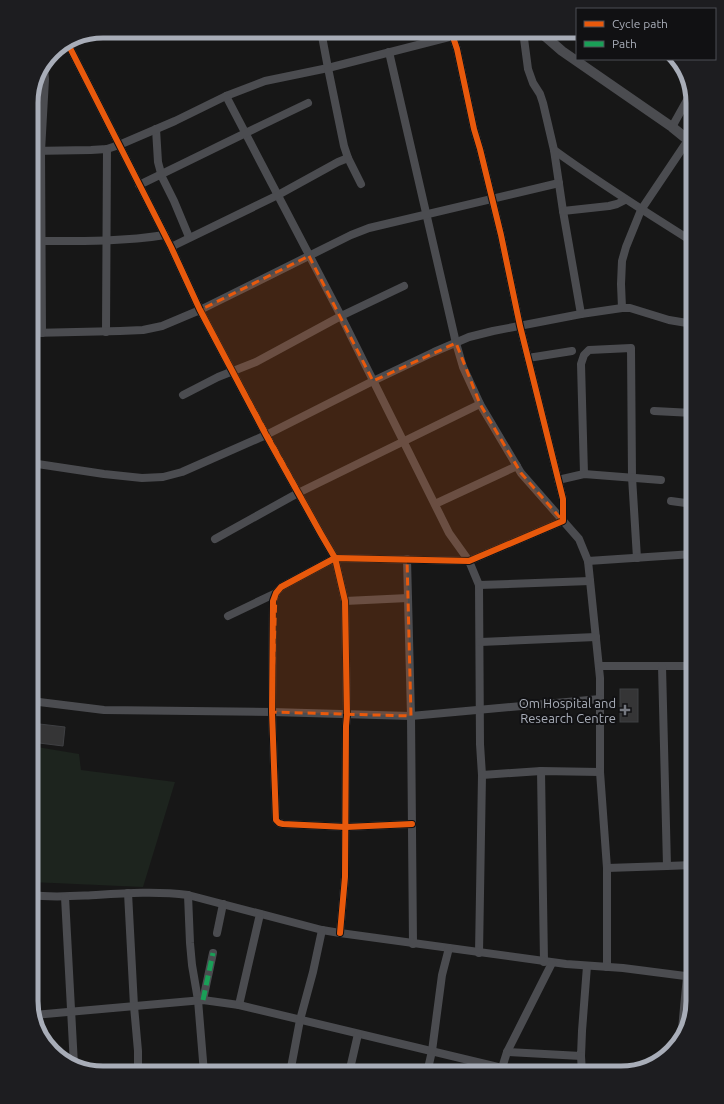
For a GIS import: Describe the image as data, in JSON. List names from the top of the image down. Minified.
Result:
{"places":{"health":["Om Hospital and Research Centre"]},"legend":["Cycle path","Path"]}
